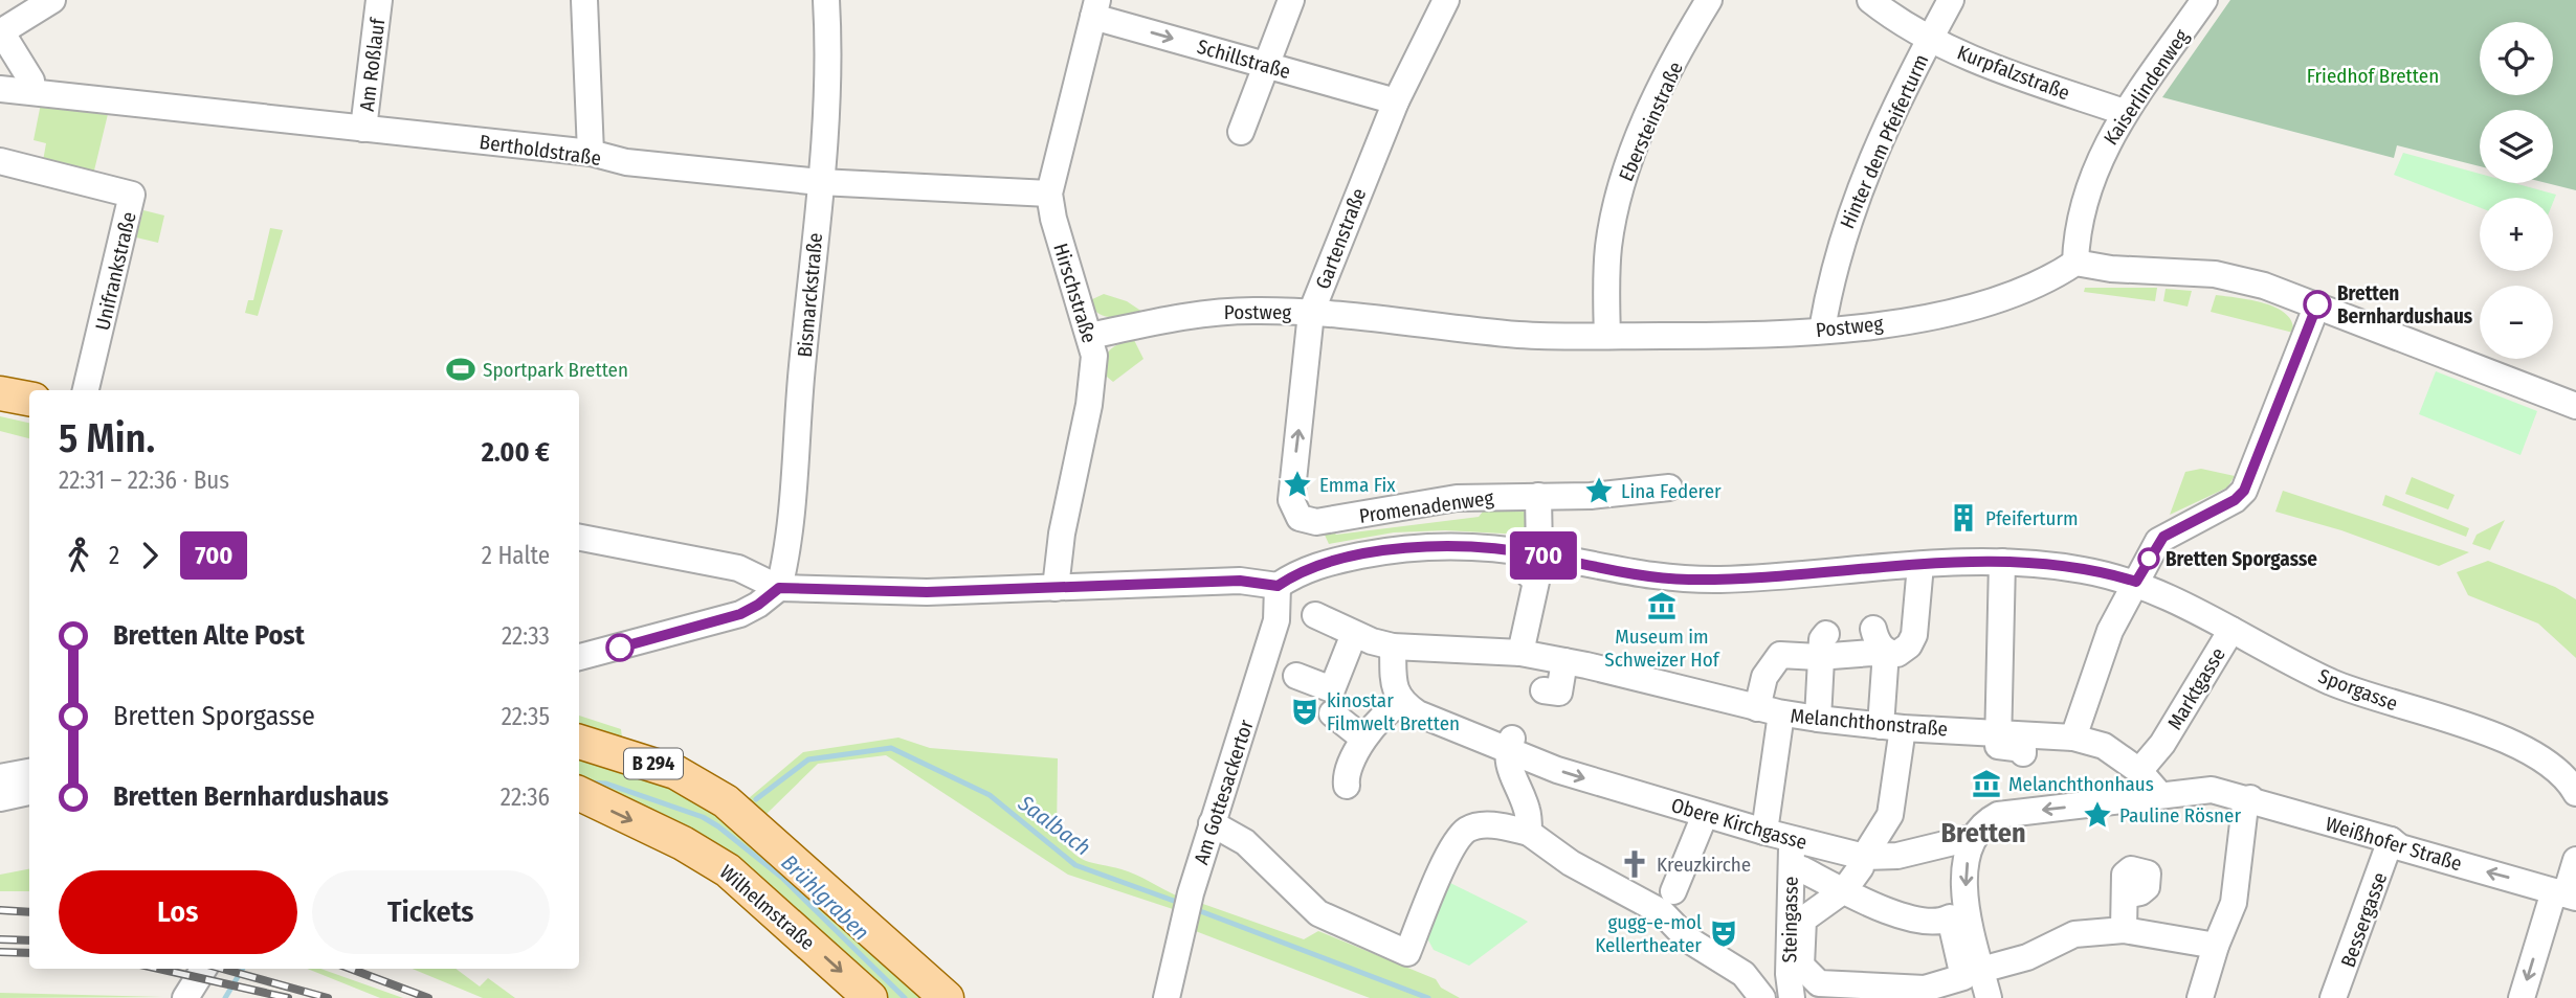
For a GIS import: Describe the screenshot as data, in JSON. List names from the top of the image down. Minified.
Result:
{"streets":{"main road":["B 294","Wilhelmstraße"],"street":["Schillstraße","Am Roßlauf","Kurpfalzstraße","Kaiserlindenweg","Ebersteinstraße","Hinter dem Pfeiferturm","Bertholdstraße","Gartenstraße","Unifrankstraße","Hirschstraße","Bismarckstraße","Postweg","Promenadenweg","Marktgasse","Sporgasse","Melanchthonstraße","Am Gottesackertor","Obere Kirchgasse","Weißhofer Straße","Steingasse","Bessergasse"]},"crossings":[["Schillstraße","Gartenstraße"],["Schillstraße","Hirschstraße"],["Am Roßlauf","Bertholdstraße"],["Kurpfalzstraße","Kaiserlindenweg"],["Kurpfalzstraße","Hinter dem Pfeiferturm"],["Kaiserlindenweg","Postweg"],["Ebersteinstraße","Postweg"],["Hinter dem Pfeiferturm","Postweg"],["Bertholdstraße","Hirschstraße"],["Bertholdstraße","Bismarckstraße"],["Gartenstraße","Postweg"],["Gartenstraße","Promenadenweg"],["Hirschstraße","Postweg"],["Marktgasse","Sporgasse"],["Marktgasse","Melanchthonstraße"],["Sporgasse","Am Gottesackertor"],["Melanchthonstraße","Weißhofer Straße"],["Obere Kirchgasse","Weißhofer Straße"],["Obere Kirchgasse","Steingasse"],["Weißhofer Straße","Bessergasse"]],"one_way":["Schillstraße","Gartenstraße"],"districts":["Bretten"],"water":["Saalbach","Brühlgraben"],"parks":["Friedhof Bretten"],"places":{"other":["Bretten Bernhardushaus","Bretten Sporgasse"],"sports":["Sportpark Bretten"],"place":["Emma Fix","Lina Federer","Pauline Rösner"],"building":["Pfeiferturm"],"museum":["Museum im Schweizer Hof","Melanchthonhaus"],"theatre":["kinostar Filmwelt Bretten","gugg-e-mol Kellertheater"],"church":["Kreuzkirche"]},"lines":["bus line 700"],"page":{"on_map":"700","map_buttons":["+","−"],"heading":["5 Min.","22:31 – 22:36 · Bus","2.00 €"],"legs":["2","700","2 Halte"],"list":[{"name":"Bretten Alte Post","value":"22:33"},{"name":"Bretten Sporgasse","value":"22:35"},{"name":"Bretten Bernhardushaus","value":"22:36"}],"buttons":["Los","Tickets"]}}
